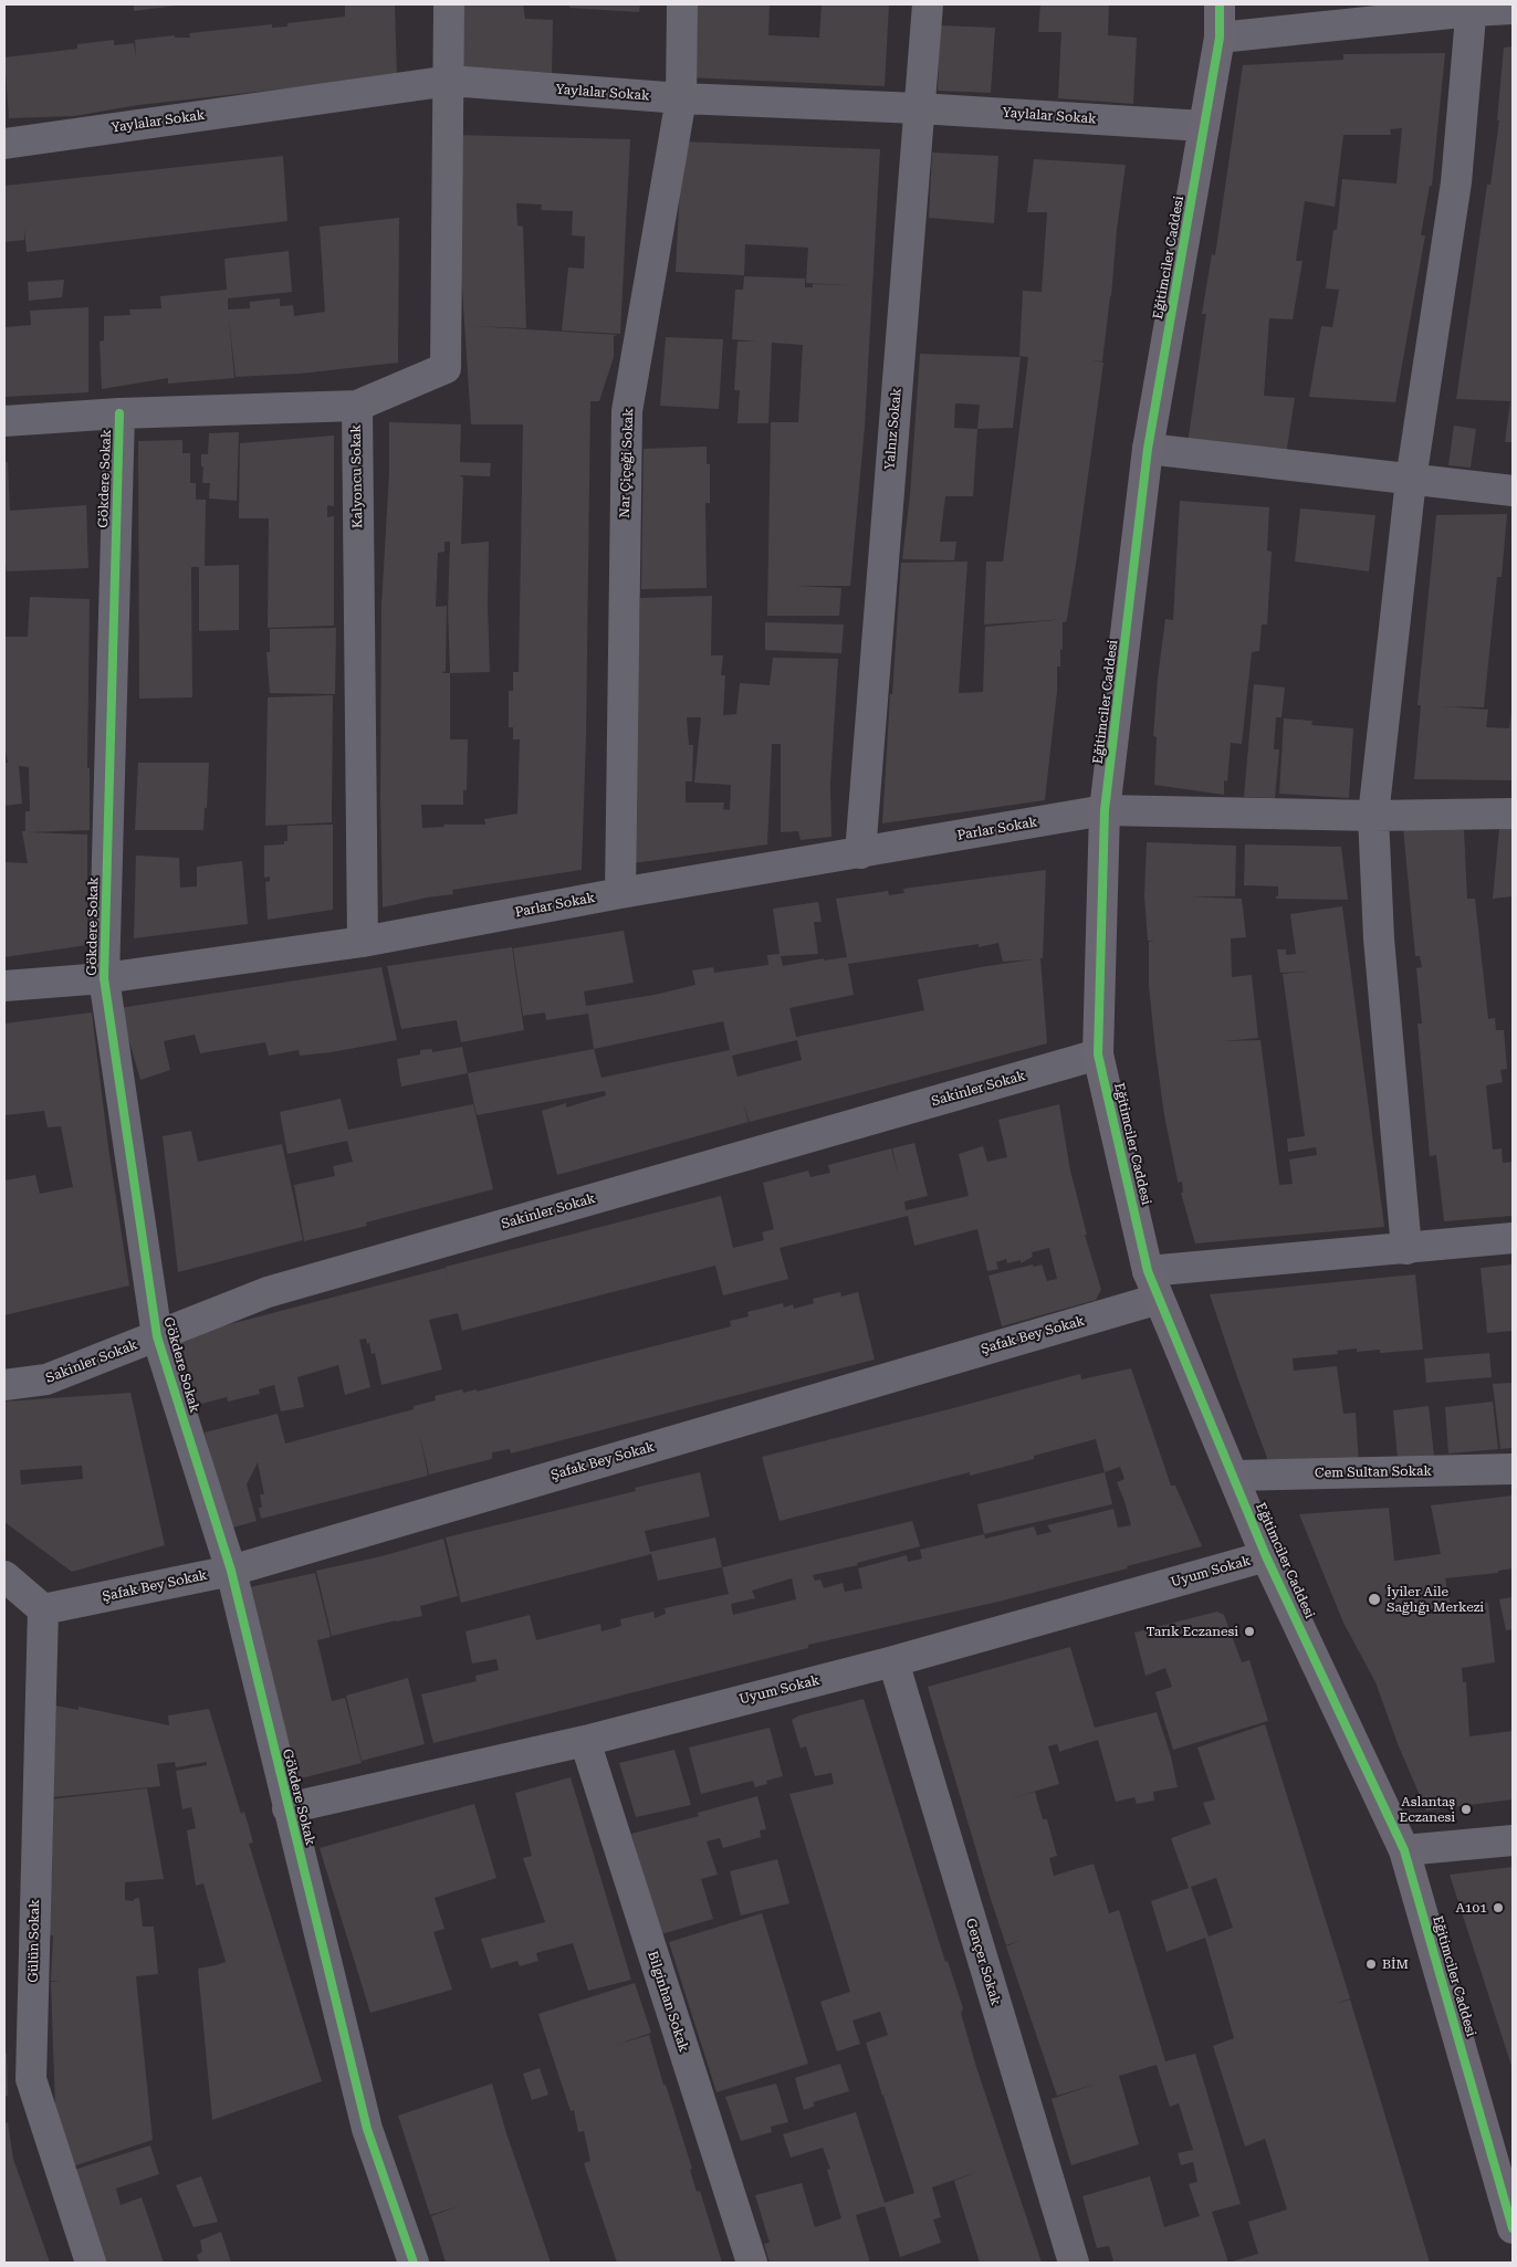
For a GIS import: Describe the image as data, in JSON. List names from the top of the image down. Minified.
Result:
{"streets":{"street":["Yaylalar Sokak","Eğitimciler Caddesi","Yalnız Sokak","Nar Çiçeği Sokak","Kalyoncu Sokak","Gökdere Sokak","Parlar Sokak","Sakinler Sokak","Şafak Bey Sokak","Cem Sultan Sokak","Uyum Sokak","Gülün Sokak","Gençer Sokak","Bilginhan Sokak"]},"crossings":[["Yaylalar Sokak","Eğitimciler Caddesi"],["Yaylalar Sokak","Yalnız Sokak"],["Yaylalar Sokak","Nar Çiçeği Sokak"],["Yaylalar Sokak","Kalyoncu Sokak"],["Eğitimciler Caddesi","Parlar Sokak"],["Eğitimciler Caddesi","Sakinler Sokak"],["Eğitimciler Caddesi","Şafak Bey Sokak"],["Eğitimciler Caddesi","Cem Sultan Sokak"],["Eğitimciler Caddesi","Uyum Sokak"],["Yalnız Sokak","Parlar Sokak"],["Nar Çiçeği Sokak","Parlar Sokak"],["Kalyoncu Sokak","Parlar Sokak"],["Gökdere Sokak","Parlar Sokak"],["Gökdere Sokak","Sakinler Sokak"],["Gökdere Sokak","Şafak Bey Sokak"],["Gökdere Sokak","Uyum Sokak"],["Şafak Bey Sokak","Gülün Sokak"],["Uyum Sokak","Gençer Sokak"],["Uyum Sokak","Bilginhan Sokak"]],"places":["İyiler Aile Sağlığı Merkezi","Tarık Eczanesi","Aslantaş Eczanesi","A101","BİM"]}
